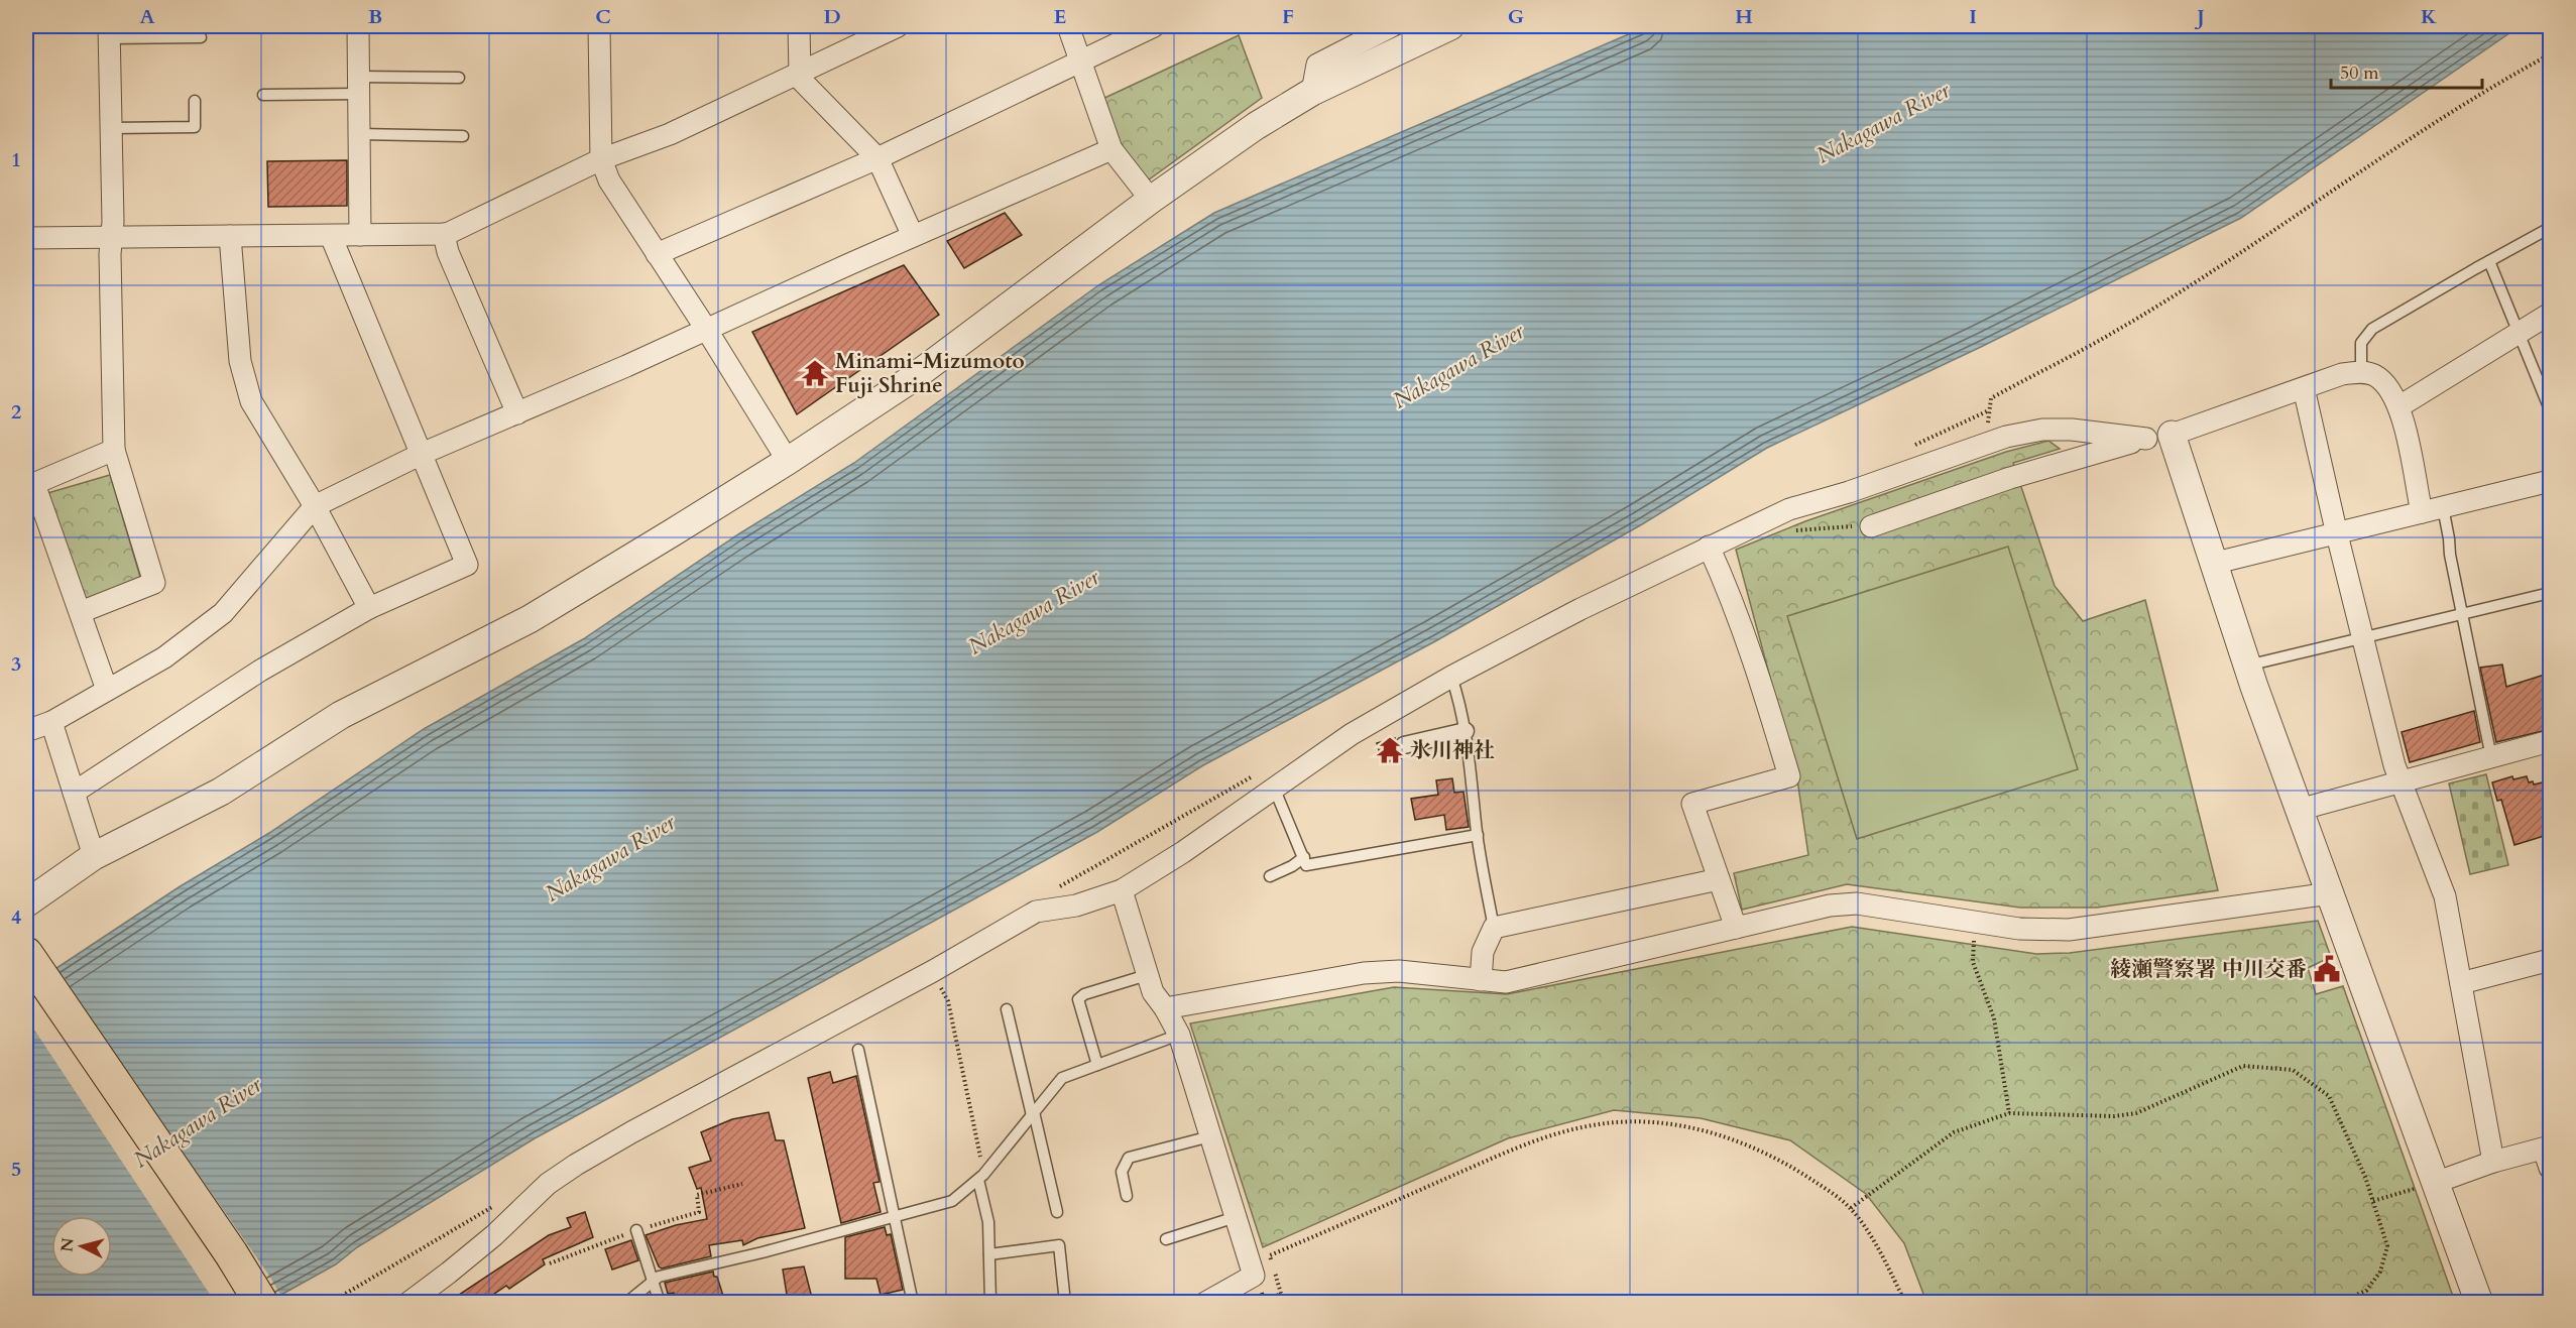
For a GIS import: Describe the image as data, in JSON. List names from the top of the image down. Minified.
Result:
{"water":["Nakagawa River"],"places":{"temple":["Minami-Mizumoto Fuji Shrine","氷川神社"],"public building":["綾瀬警察署 中川交番"]},"scale_bar":"50 m","north":"left","grid":{"columns":["A","B","C","D","E","F","G","H","I","J","K"],"rows":["1","2","3","4","5"]}}
